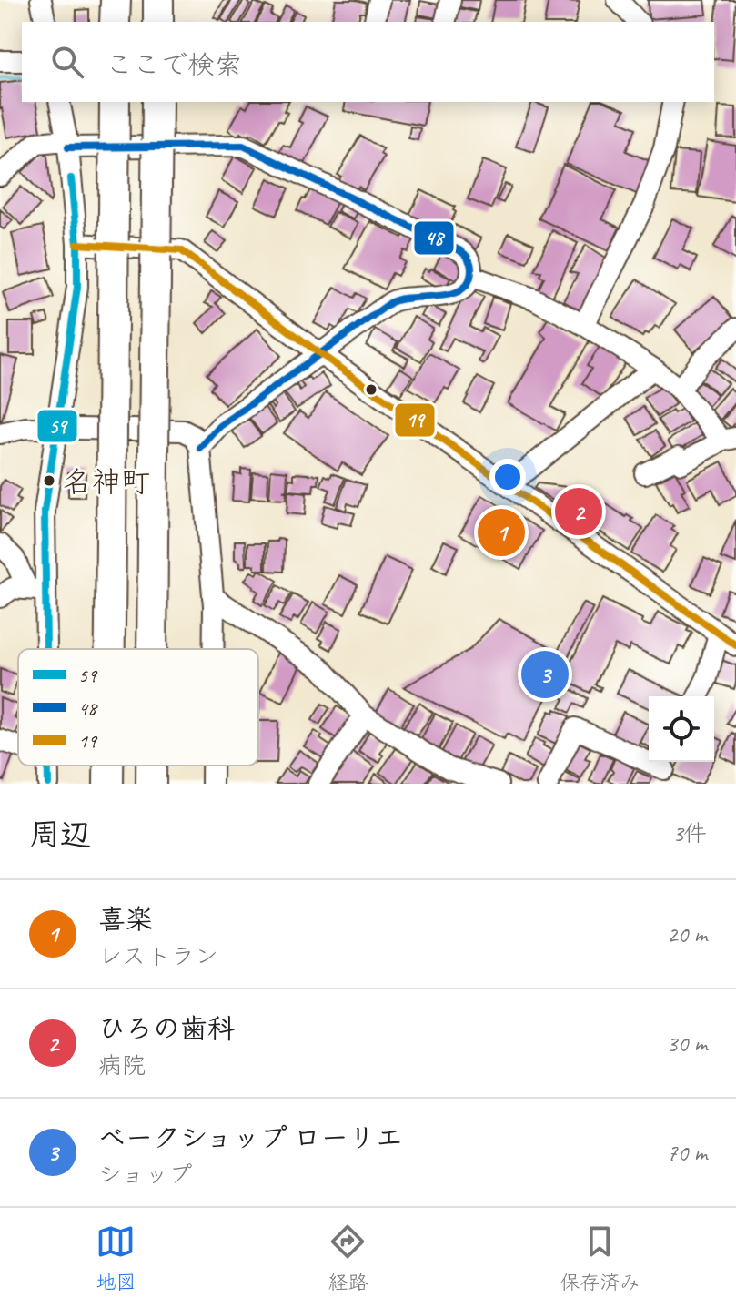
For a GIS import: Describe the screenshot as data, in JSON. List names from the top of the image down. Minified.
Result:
{"places":["名神町"],"lines":["transit line 48","transit line 59","transit line 19"],"legend":["59","48","19"],"page":{"search":"ここで検索","pins":["2","1","3"],"heading":["周辺","3件"],"list":[{"mark":"1","name":"喜楽","note":"レストラン","value":"20 m"},{"mark":"2","name":"ひろの歯科","note":"病院","value":"30 m"},{"mark":"3","name":"ベークショップ ローリエ","note":"ショップ","value":"70 m"}],"nav":["地図","経路","保存済み"]}}
